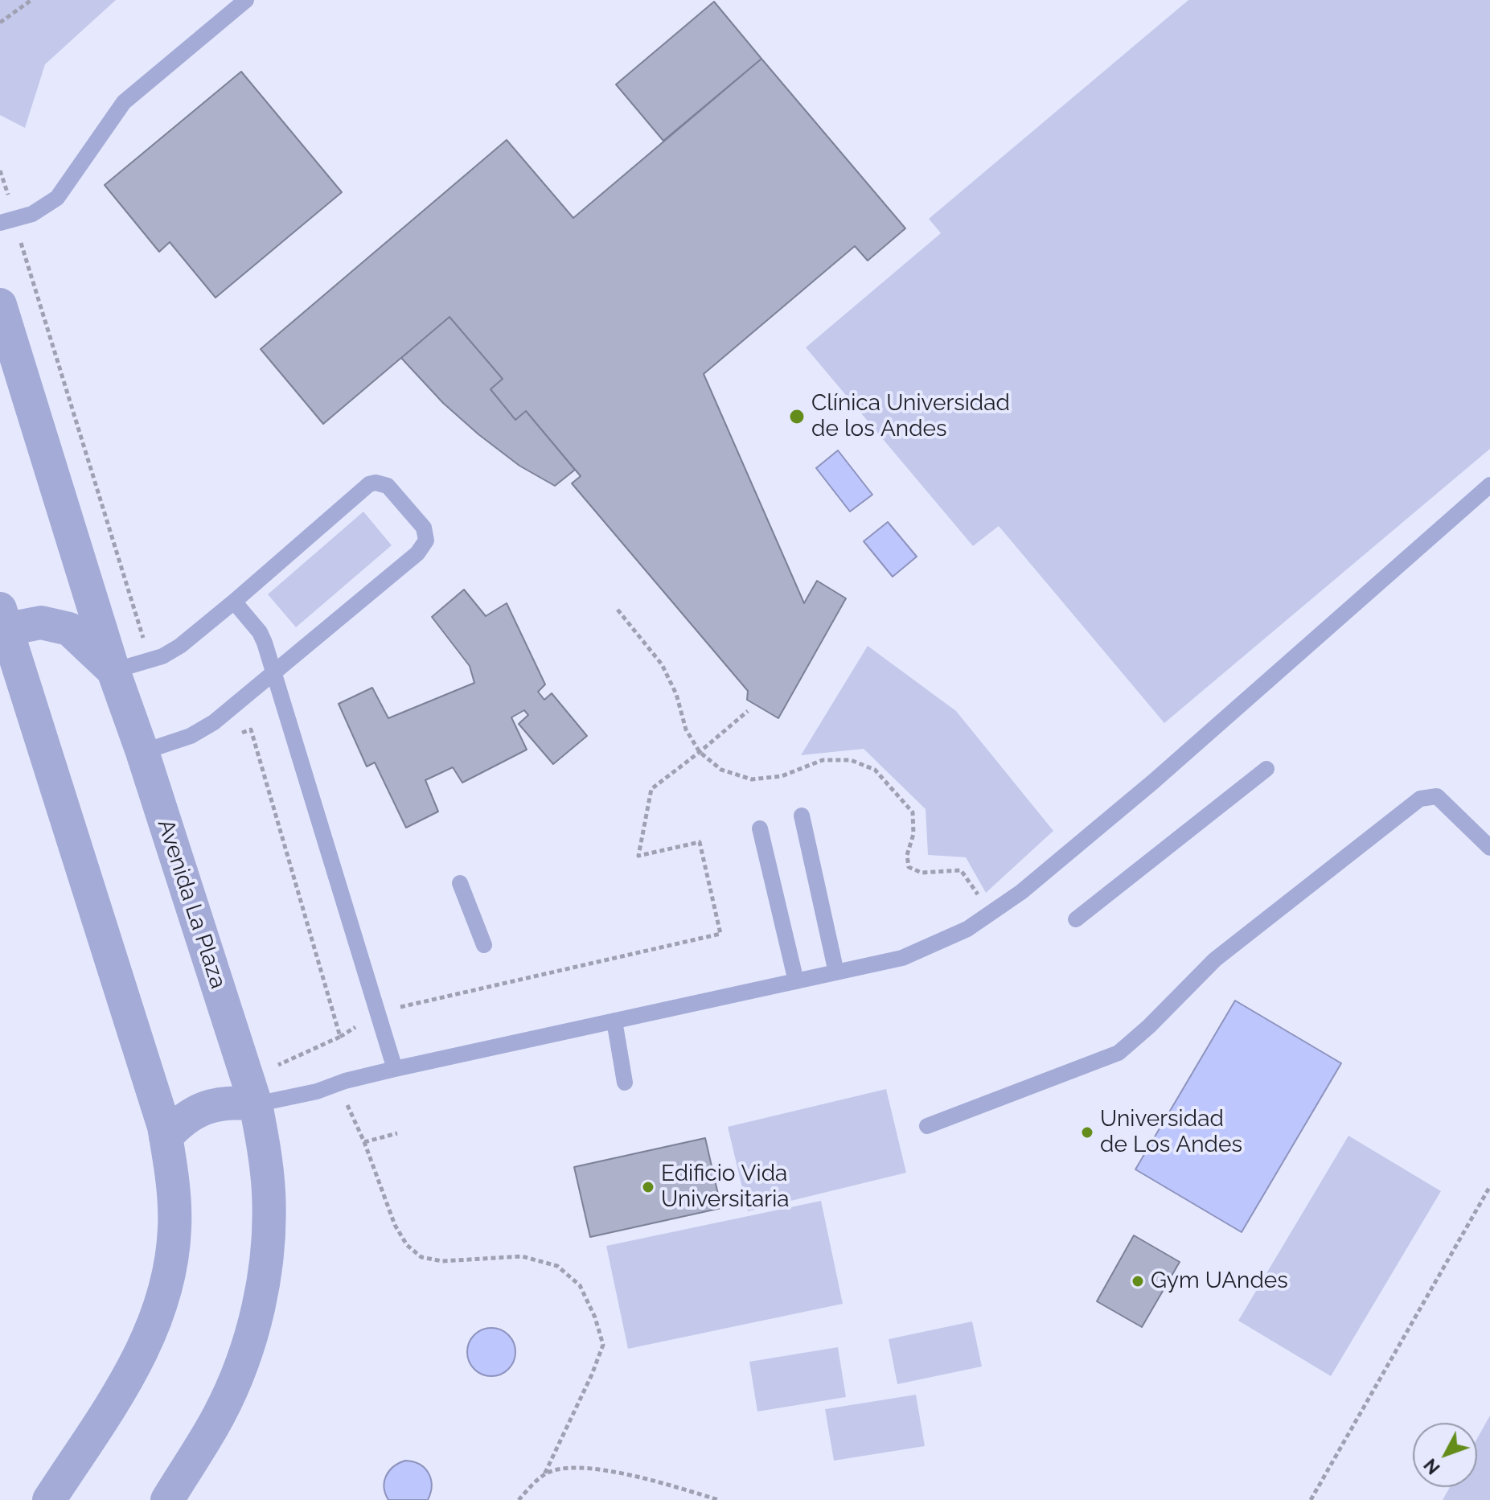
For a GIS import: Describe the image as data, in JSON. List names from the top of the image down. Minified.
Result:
{"streets":{"street":["Avenida La Plaza"]},"places":["Clínica Universidad de los Andes","Universidad de Los Andes","Edificio Vida Universitaria","Gym UAndes"],"north":"bottom left"}
